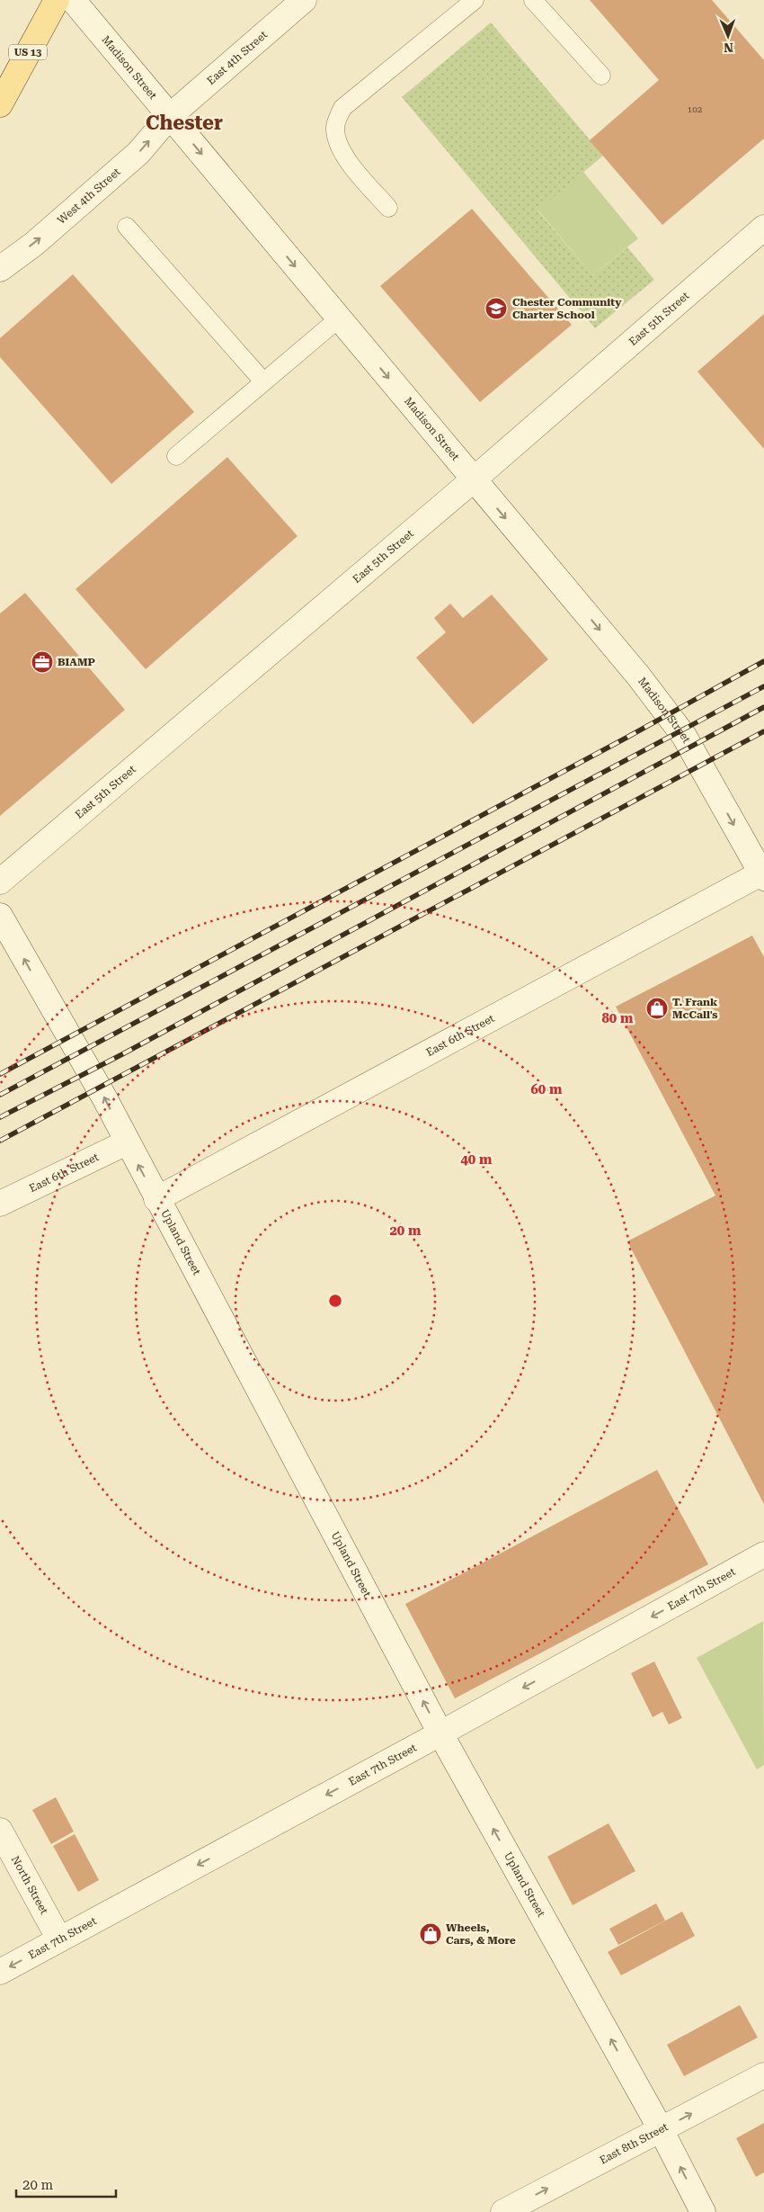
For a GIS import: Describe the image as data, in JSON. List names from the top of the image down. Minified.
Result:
{"streets":{"main road":["US 13"],"street":["East 4th Street","Madison Street","West 4th Street","East 5th Street","East 6th Street","Upland Street","East 7th Street","North Street","East 8th Street"]},"crossings":[["East 4th Street","Madison Street"],["East 4th Street","West 4th Street"],["Madison Street","West 4th Street"],["Madison Street","East 5th Street"],["Madison Street","East 6th Street"],["East 6th Street","Upland Street"],["Upland Street","East 7th Street"],["Upland Street","East 8th Street"],["East 7th Street","North Street"]],"one_way":["Madison Street","West 4th Street","Upland Street","East 7th Street","East 8th Street"],"districts":["Chester"],"places":{"school or university":["Chester Community Charter School"],"office":["BIAMP"],"shop":["T. Frank McCall's","Wheels, Cars, & More"]},"house_numbers":["102"],"scale_bar":"20 m","north":"bottom","rings":["80 m","60 m","40 m","20 m"]}
